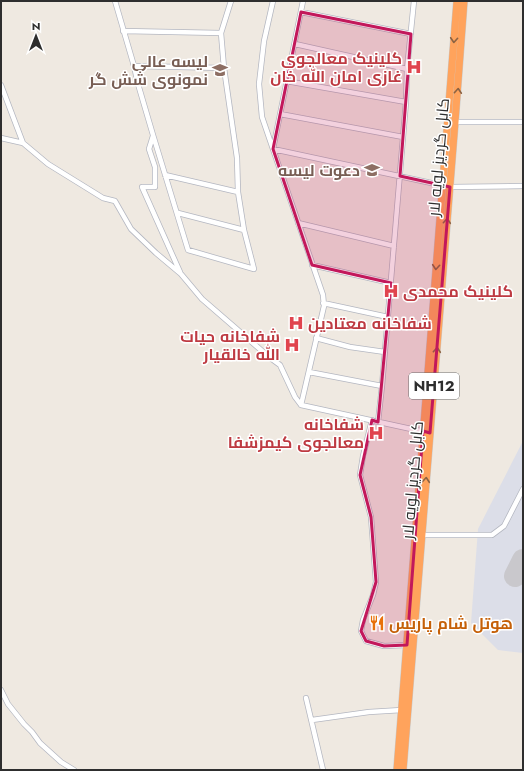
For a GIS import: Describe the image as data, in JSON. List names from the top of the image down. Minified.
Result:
{"streets":{"highway":["کابل گردیز لویه لار","NH12"]},"places":{"hospital":["کلینیک معالجوی غازی امان الله خان","کلینیک محمدی","شفاخانه معتادین","شفاخانه حیات الله خالقیار","شفاخانه معالجوی کیمزشفا"],"school or university":["لیسه عالی نمونوی شش گر","دعوت لیسه"],"restaurant":["هوتل شام پاریس"]},"north":"top"}
